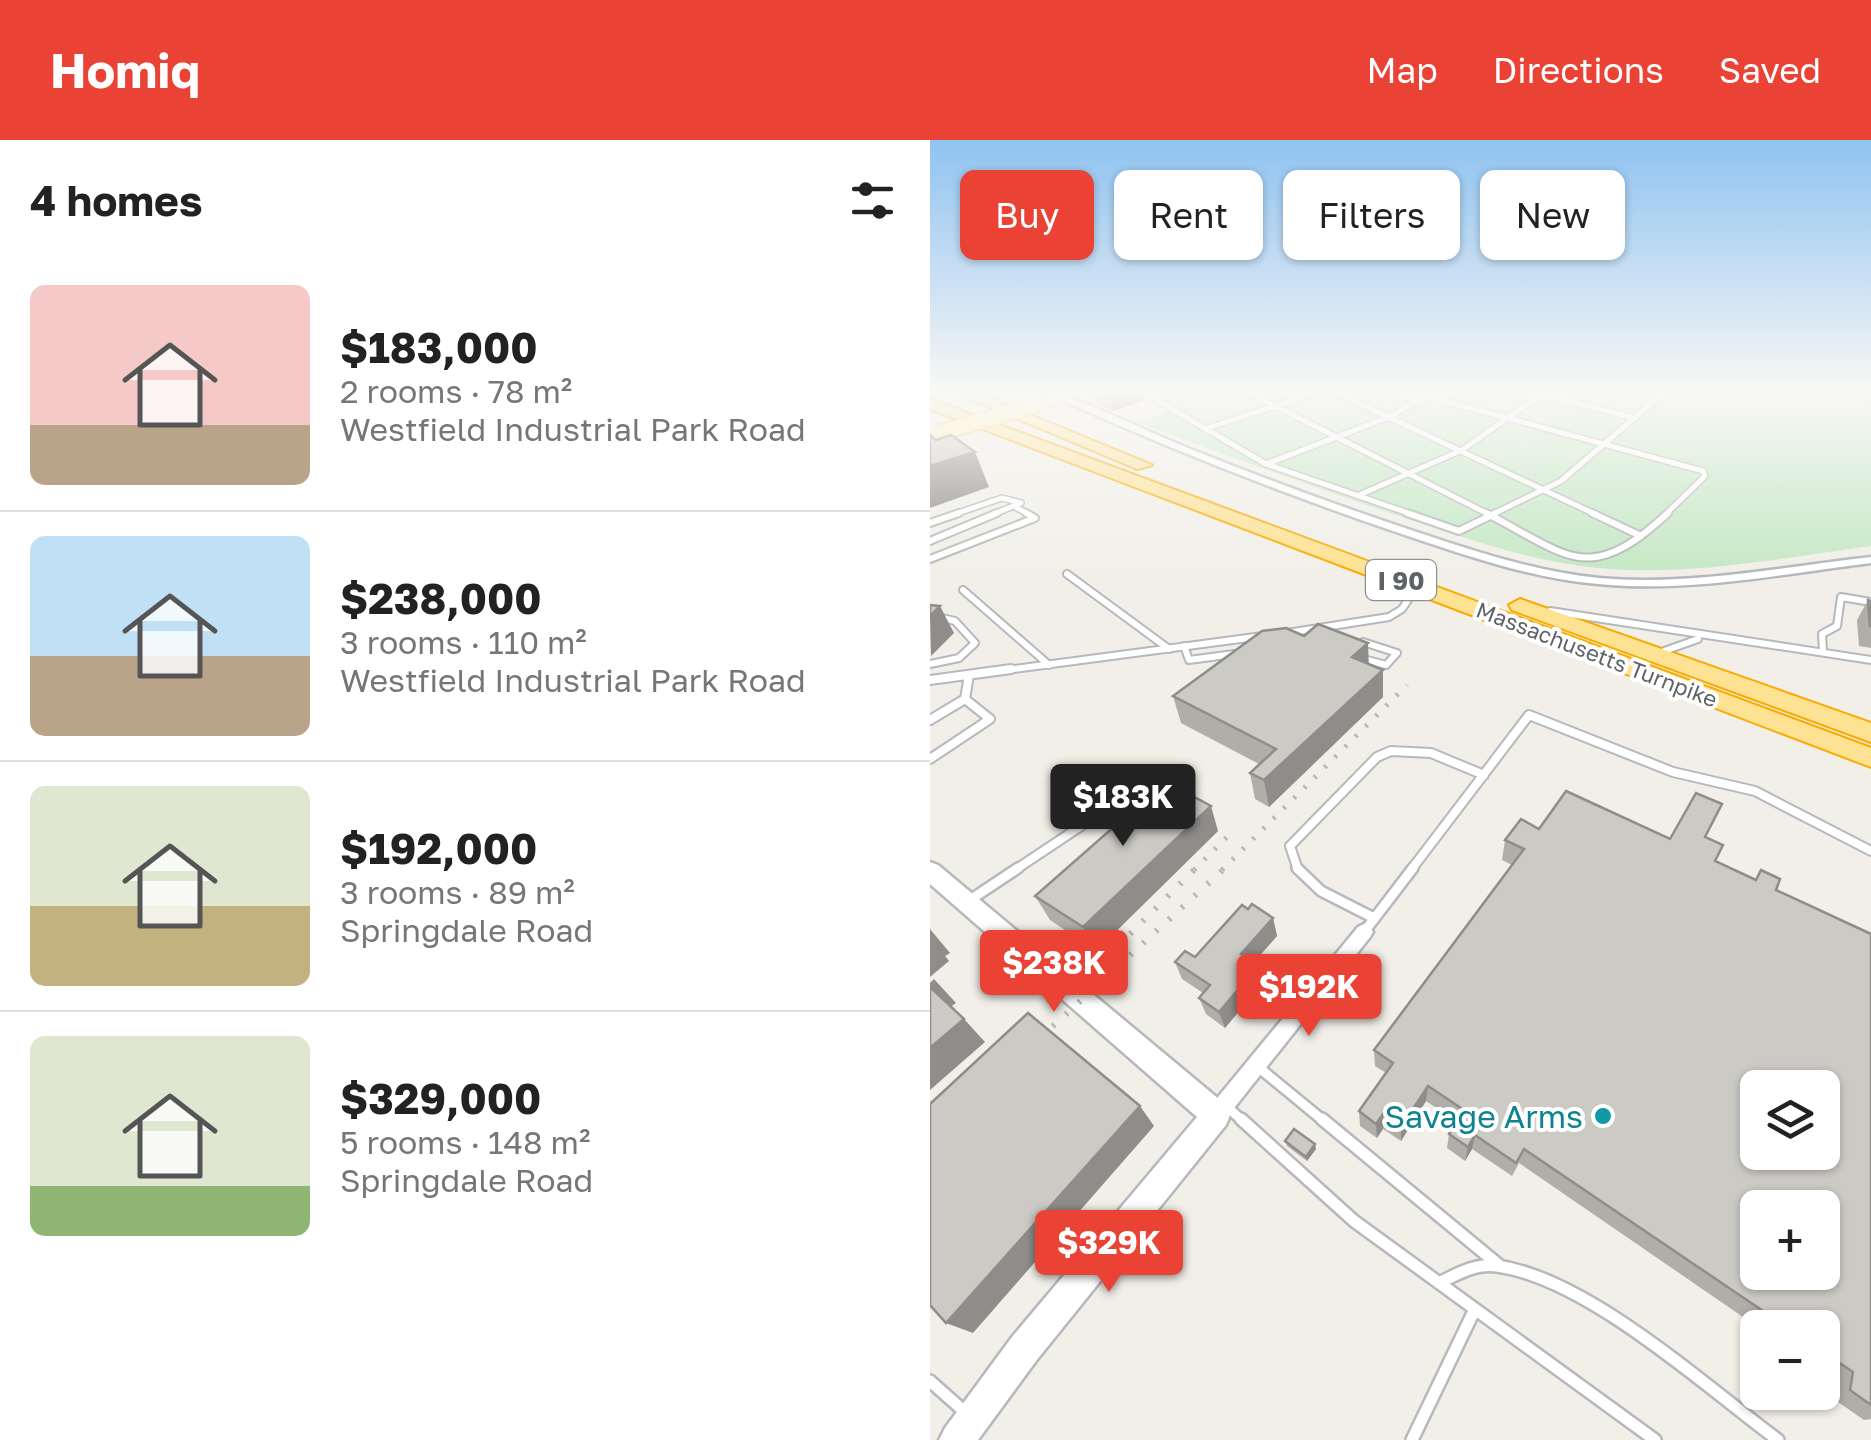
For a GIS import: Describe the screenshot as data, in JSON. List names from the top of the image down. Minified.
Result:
{"streets":{"highway":["I 90","Massachusetts Turnpike"]},"places":["Savage Arms"],"page":{"header":"Homiq","nav":["Map","Directions","Saved"],"heading":"4 homes","chip":["Buy","Rent","Filters","New"],"list":[{"name":"$183,000","note":"2 rooms · 78 m² · Westfield Industrial Park Road"},{"name":"$238,000","note":"3 rooms · 110 m² · Westfield Industrial Park Road"},{"name":"$192,000","note":"3 rooms · 89 m² · Springdale Road"},{"name":"$329,000","note":"5 rooms · 148 m² · Springdale Road"}],"price":["$183K","$238K","$192K","$329K"],"map_buttons":["+","−"]}}
